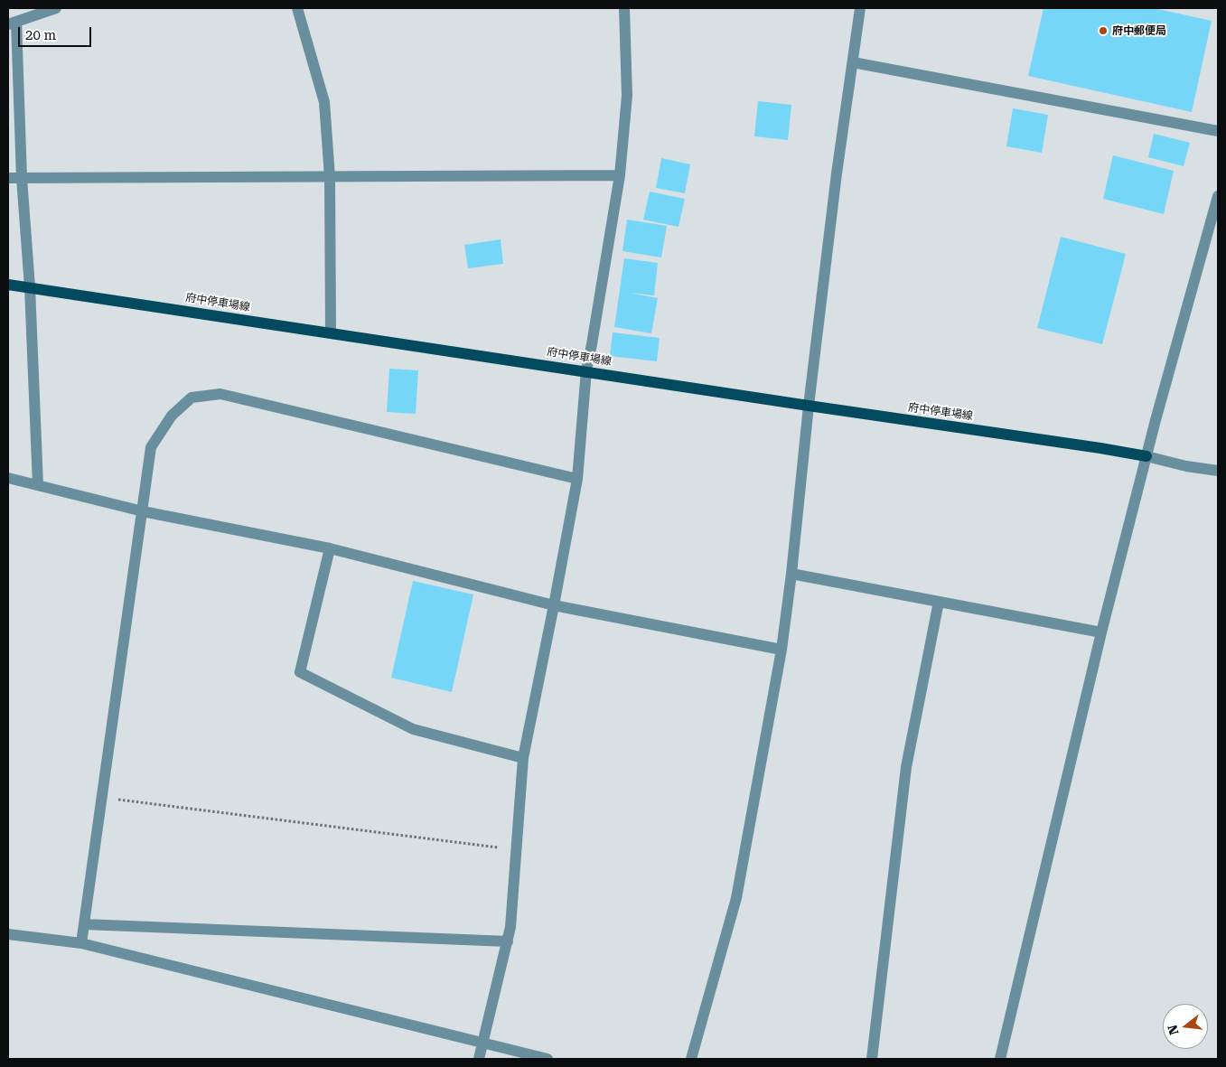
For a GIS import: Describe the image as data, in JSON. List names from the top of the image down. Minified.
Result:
{"streets":{"main road":["府中停車場線"]},"places":["府中郵便局"],"scale_bar":"20 m","north":"left"}
